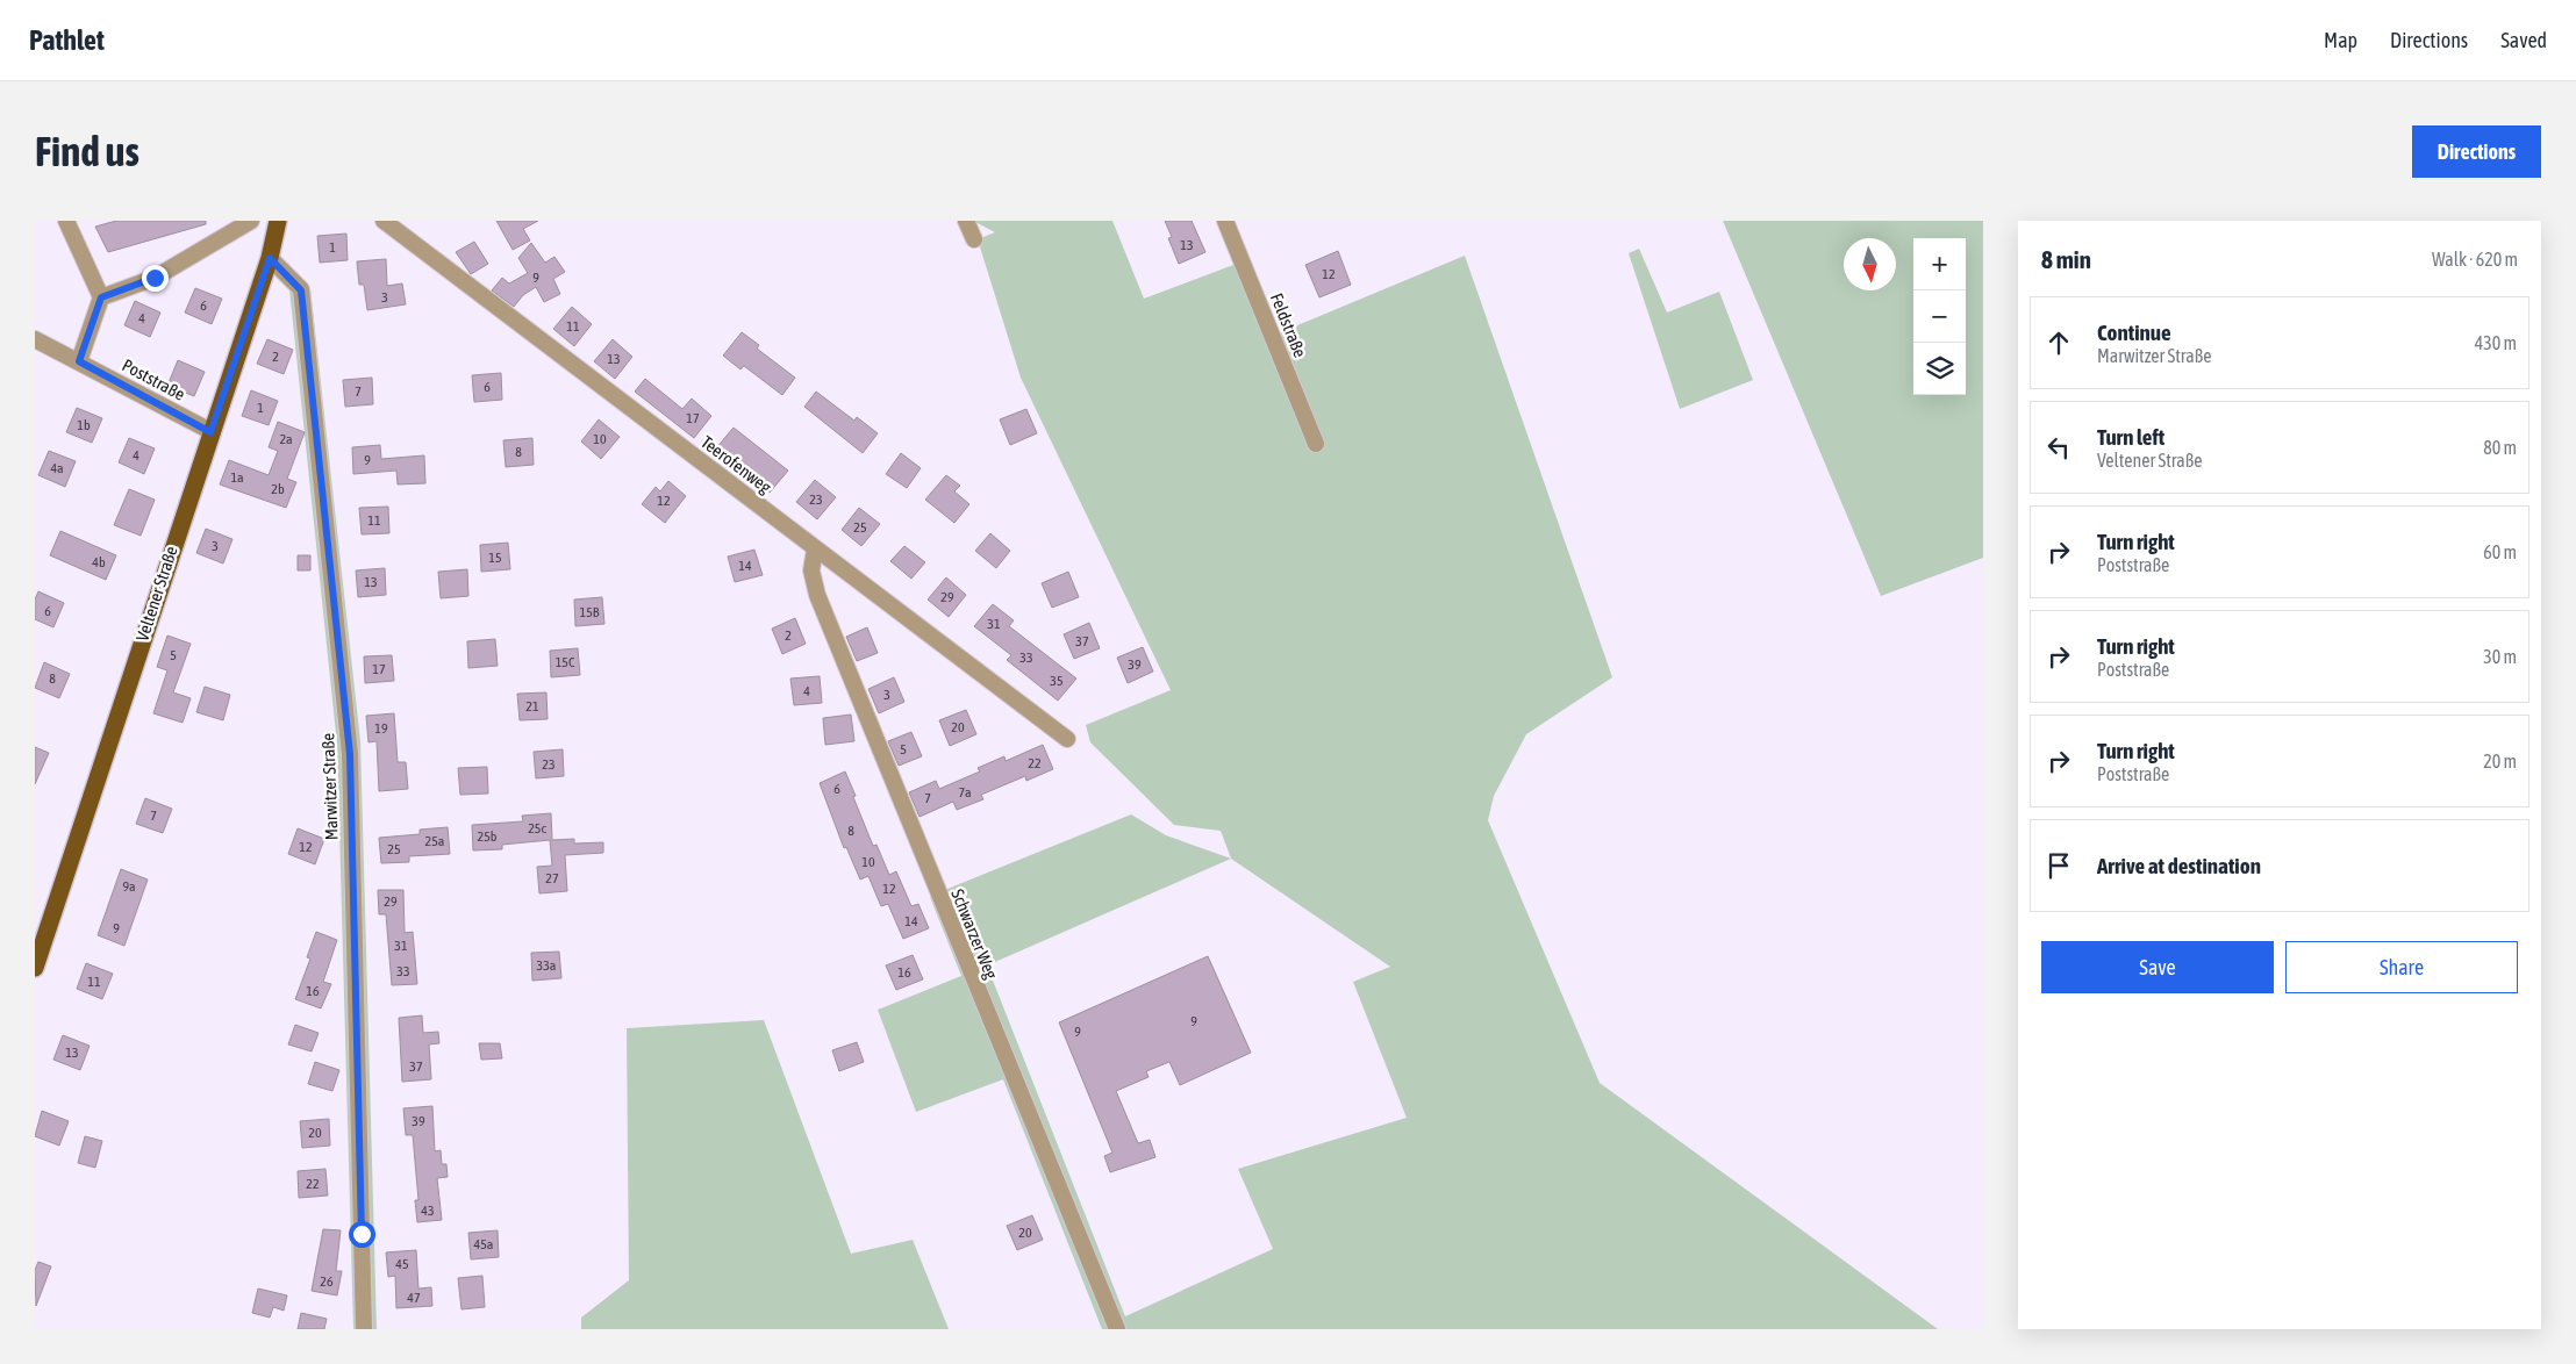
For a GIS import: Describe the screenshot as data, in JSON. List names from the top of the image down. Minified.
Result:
{"streets":{"main road":["Veltener Straße"],"street":["Feldstraße","Poststraße","Teerofenweg","Marwitzer Straße","Schwarzer Weg"]},"crossings":[["Poststraße","Veltener Straße"],["Teerofenweg","Schwarzer Weg"],["Veltener Straße","Marwitzer Straße"]],"house_numbers":["13","1","12","9","3","6","4","11","2","13","6","7","1","17","1b","2a","10","8","4","9","4a","1a","2b","23","12","11","25","3","15","4b","14","13","29","6","15B","31","2","37","5","33","15C","39","17","8","35","4","3","21","20","19","5","22","23","6","7a","7","7","25c","8","25b","25a","12","25","10","27","9a","12","29","14","9","31","33a","33","16","11","16","9","9","13","37","39","20","22","43","20","45a","45","26","47"],"north":"bottom","page":{"header":"Pathlet","nav":["Map","Directions","Saved"],"buttons":["Directions",["Save","Share"]],"title":"Find us","heading":["8 min","Walk · 620 m"],"map_buttons":["+","−"],"list":[["Continue","Marwitzer Straße","430 m"],["Turn left","Veltener Straße","80 m"],["Turn right","Poststraße","60 m"],["Turn right","Poststraße","30 m"],["Turn right","Poststraße","20 m"],"Arrive at destination"]}}
